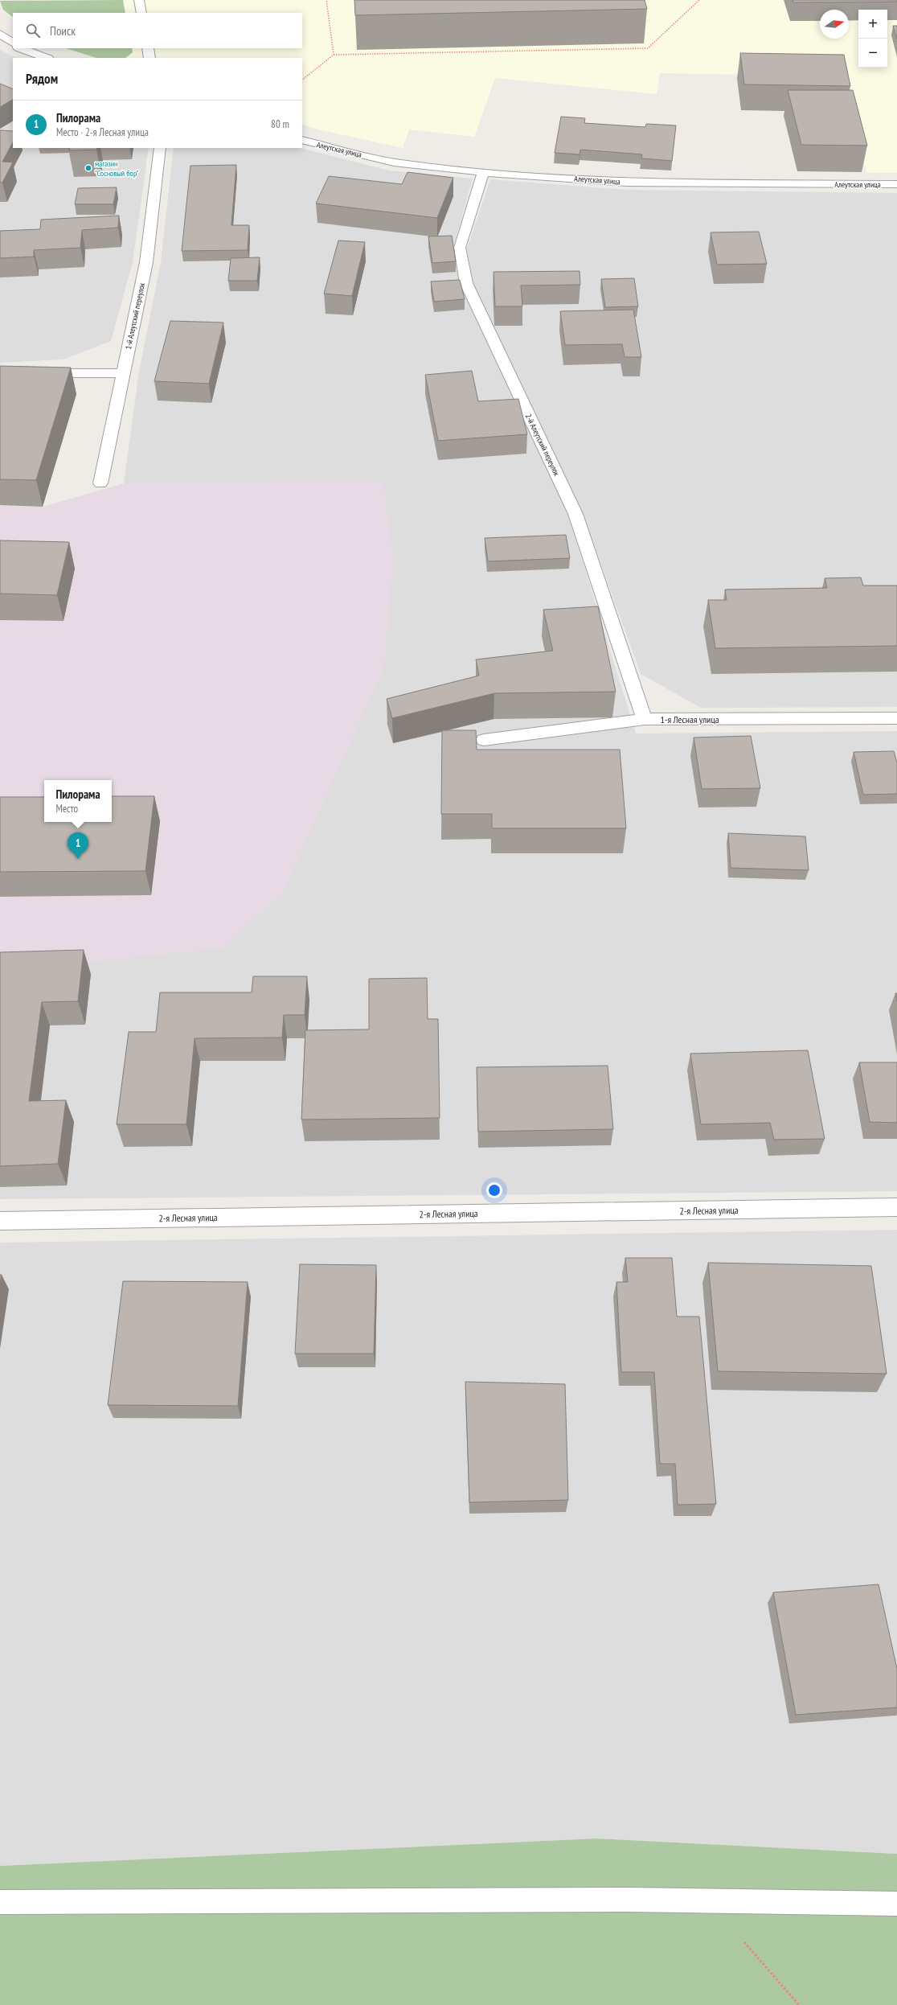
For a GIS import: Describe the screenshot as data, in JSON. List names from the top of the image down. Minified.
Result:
{"streets":{"street":["Алеутская улица","1-й Алеутский переулок","2-й Алеутский переулок","1-я Лесная улица","2-я Лесная улица"]},"crossings":[["Алеутская улица","2-й Алеутский переулок"],["2-й Алеутский переулок","1-я Лесная улица"]],"places":["магазин \"Сосновый бор\""],"north":"right","page":{"map_buttons":["+","−"],"search":"Поиск","heading":"Рядом","list":[{"mark":"1","name":"Пилорама","note":"Место · 2-я Лесная улица","value":"80 m"}],"popup":["Пилорама","Место"],"pins":"1"}}
